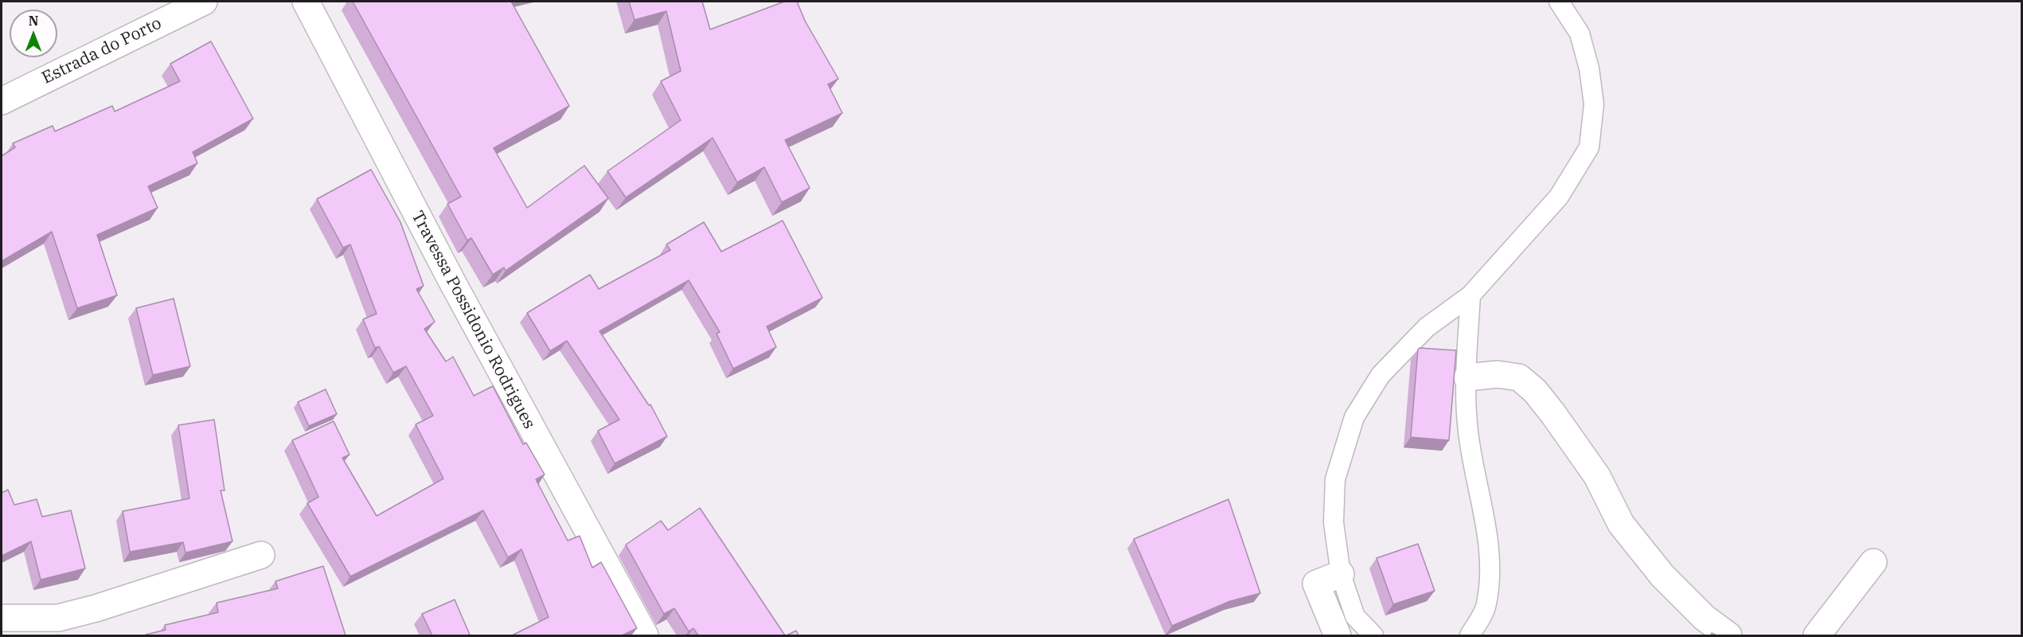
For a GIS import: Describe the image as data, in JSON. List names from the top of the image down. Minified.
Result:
{"streets":{"street":["Estrada do Porto","Travessa Possidonio Rodrigues"]},"north":"top"}
